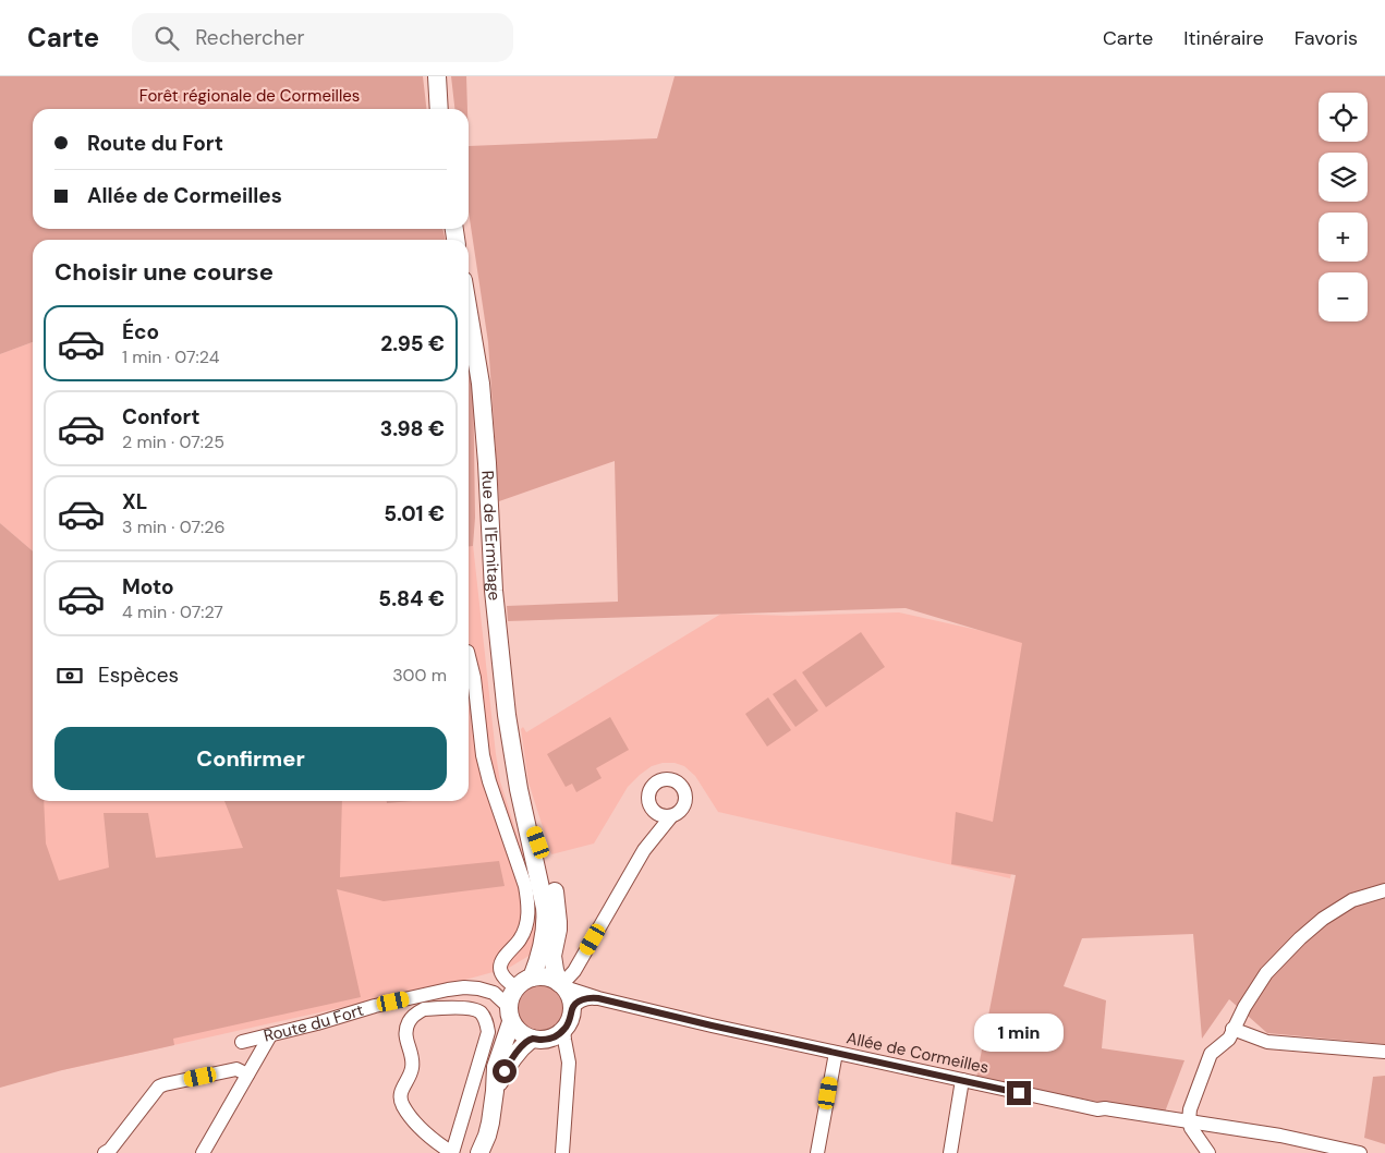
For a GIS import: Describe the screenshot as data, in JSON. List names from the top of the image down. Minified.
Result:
{"streets":{"street":["Rue de l'Ermitage","Route du Fort","Allée de Cormeilles"]},"crossings":[["Rue de l'Ermitage","Route du Fort"],["Rue de l'Ermitage","Allée de Cormeilles"],["Route du Fort","Allée de Cormeilles"]],"parks":["Forêt régionale de Cormeilles"],"page":{"header":"Carte","search":"Rechercher","nav":["Carte","Itinéraire","Favoris"],"map_buttons":["+","−"],"banner":["Route du Fort","Allée de Cormeilles"],"heading":"Choisir une course","list":[{"name":"Éco","note":"1 min · 07:24","value":"2.95 €"},{"name":"Confort","note":"2 min · 07:25","value":"3.98 €"},{"name":"XL","note":"3 min · 07:26","value":"5.01 €"},{"name":"Moto","note":"4 min · 07:27","value":"5.84 €"}],"pay":["Espèces","300 m"],"buttons":"Confirmer","bubble":"1 min"}}
